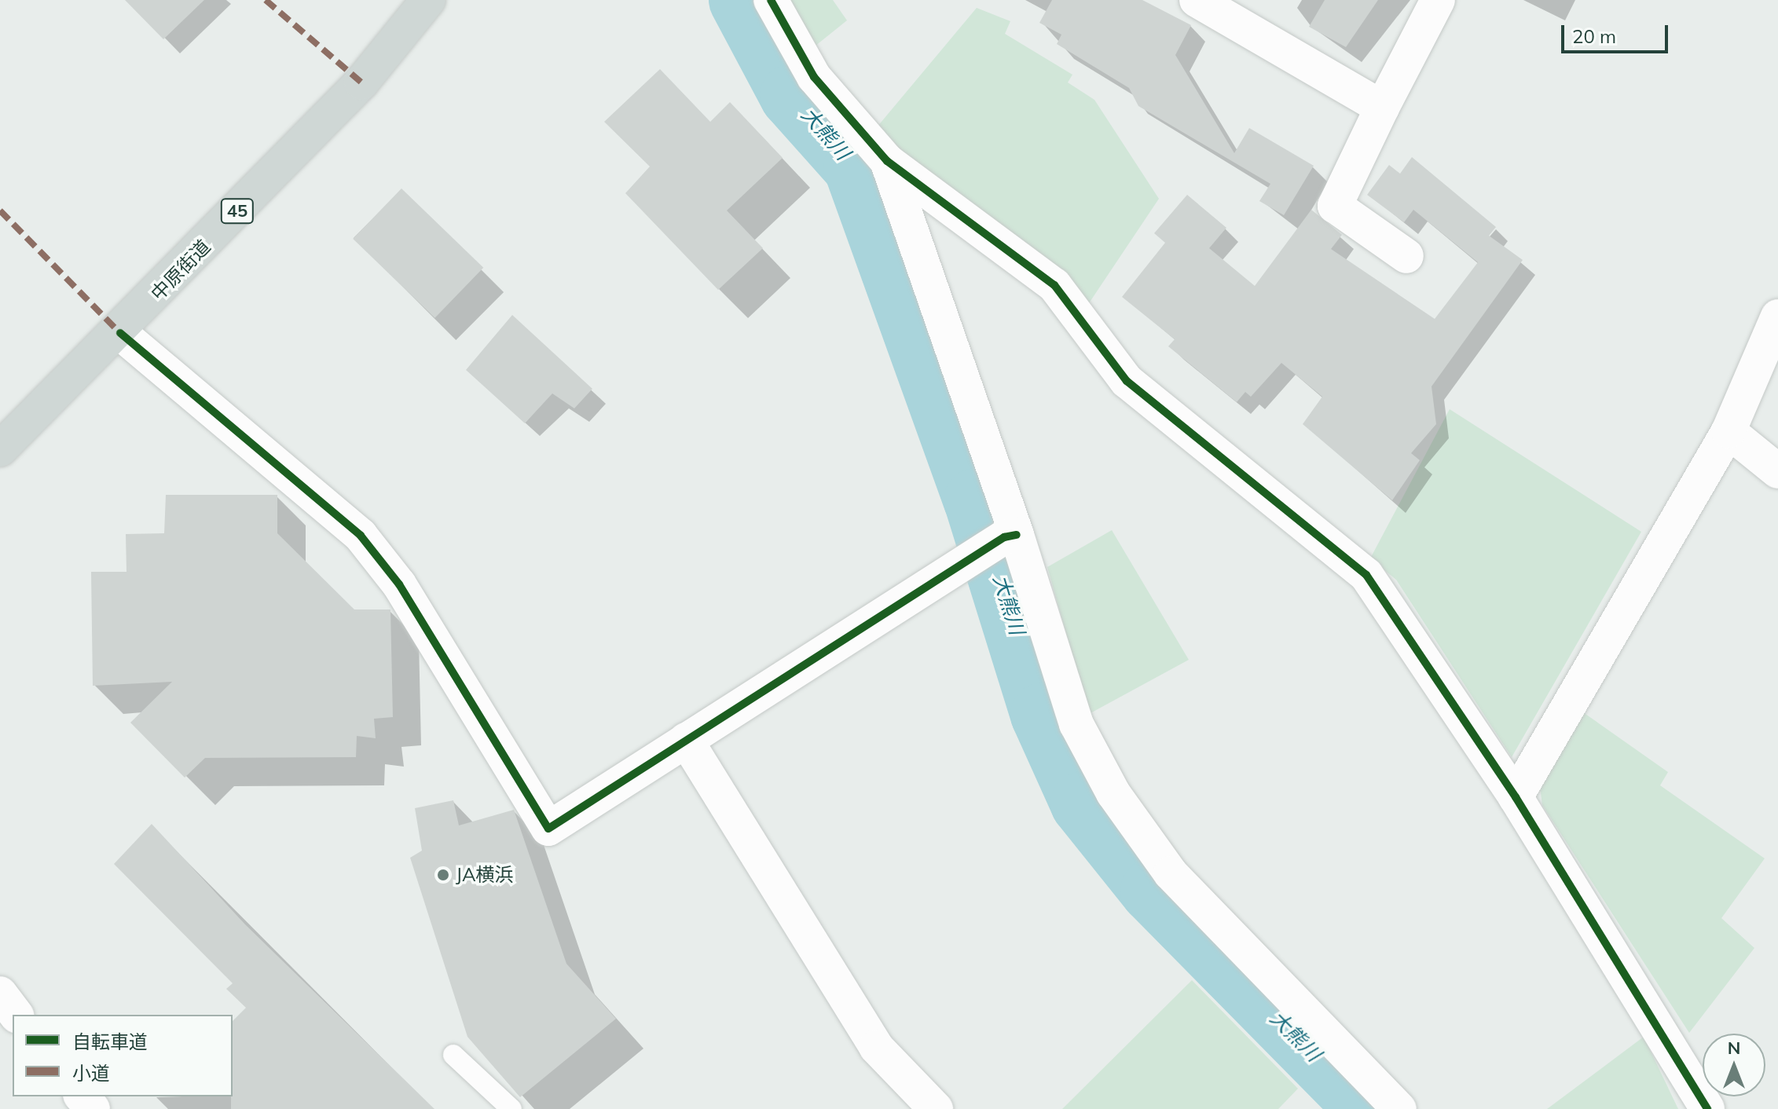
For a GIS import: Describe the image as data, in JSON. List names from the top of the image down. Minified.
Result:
{"streets":{"main road":["45","中原街道"]},"water":["大熊川"],"places":["JA横浜"],"legend":["自転車道","小道"],"scale_bar":"20 m","north":"top"}
